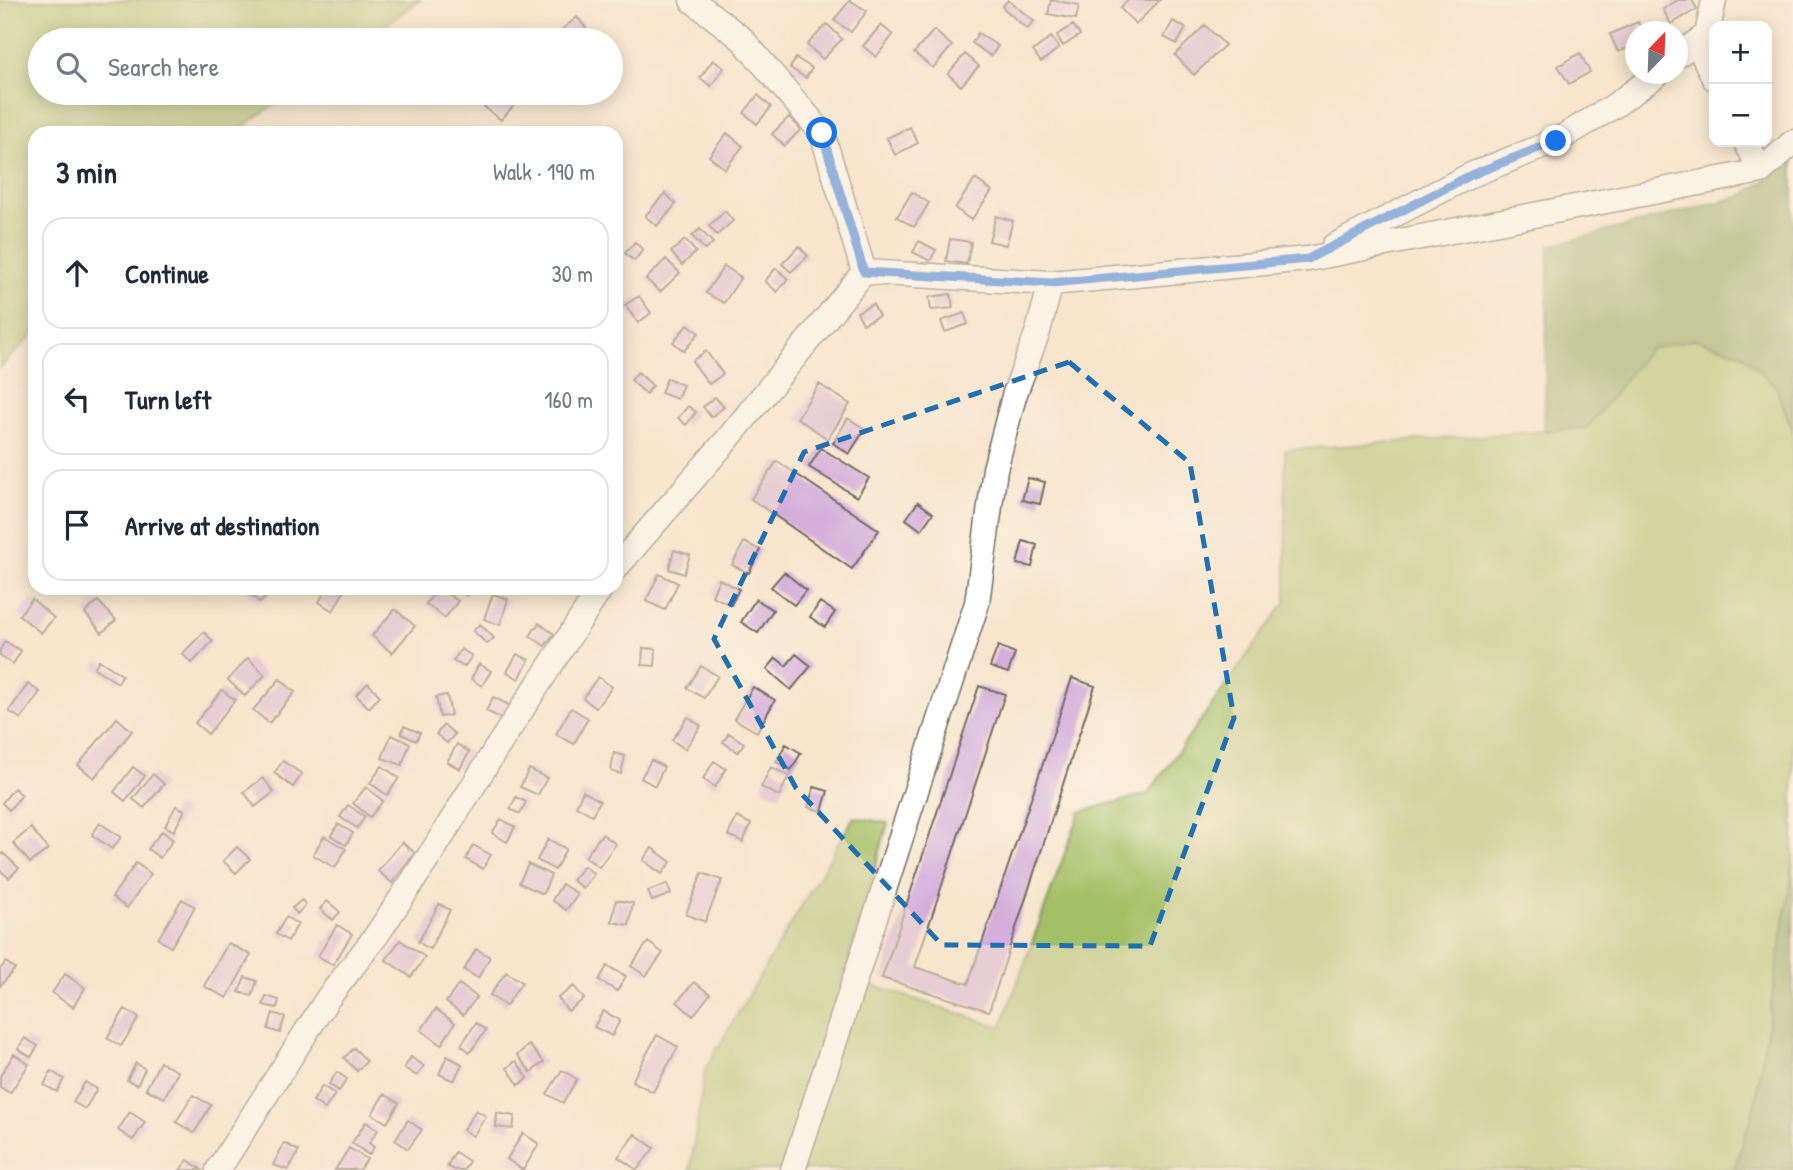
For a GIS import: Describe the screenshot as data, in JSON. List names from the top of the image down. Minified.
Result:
{"north":"top right","page":{"map_buttons":["+","−"],"search":"Search here","heading":["3 min","Walk · 190 m"],"list":[["Continue","30 m"],["Turn left","160 m"],"Arrive at destination"]}}
